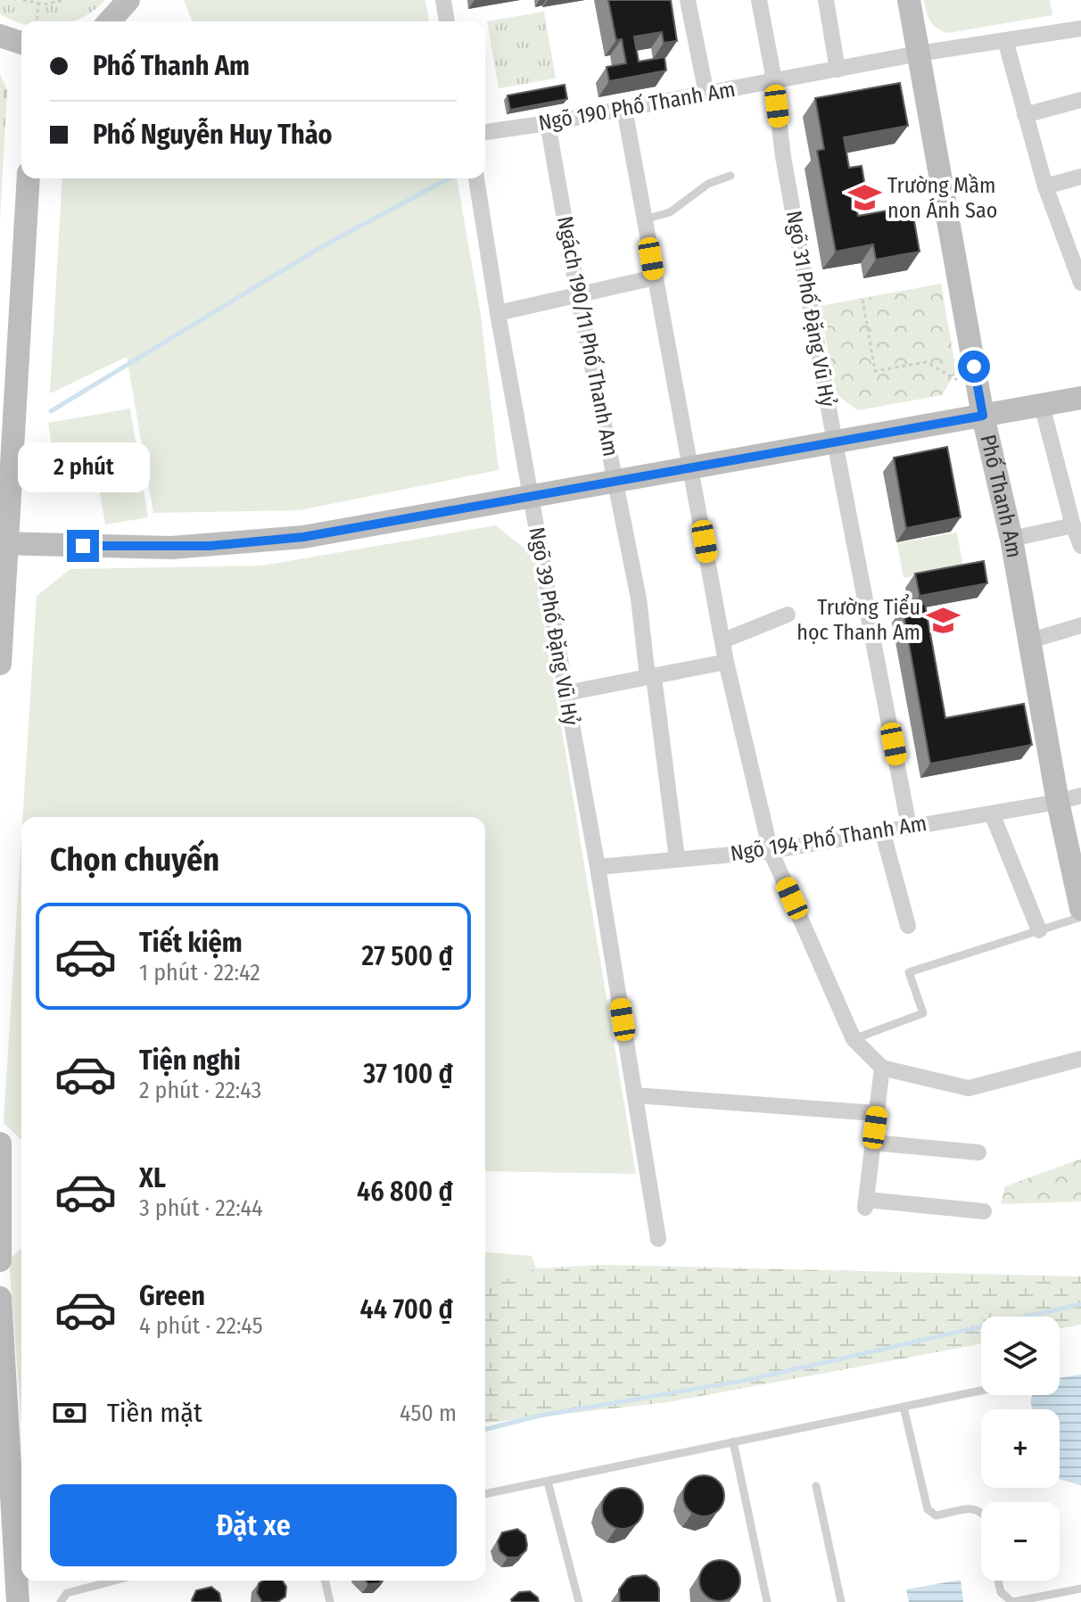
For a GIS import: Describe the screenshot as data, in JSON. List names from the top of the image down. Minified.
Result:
{"streets":{"street":["Ngõ 190 Phố Thanh Am","Ngõ 31 Phố Đặng Vũ Hỷ","Ngách 190/11 Phố Thanh Am","Phố Thanh Am","Ngõ 39 Phố Đặng Vũ Hỷ","Ngõ 194 Phố Thanh Am"]},"crossings":[["Ngõ 190 Phố Thanh Am","Ngõ 31 Phố Đặng Vũ Hỷ"],["Ngõ 190 Phố Thanh Am","Ngách 190/11 Phố Thanh Am"],["Ngõ 190 Phố Thanh Am","Phố Thanh Am"],["Ngõ 31 Phố Đặng Vũ Hỷ","Ngõ 194 Phố Thanh Am"],["Ngách 190/11 Phố Thanh Am","Ngõ 194 Phố Thanh Am"],["Phố Thanh Am","Ngõ 194 Phố Thanh Am"],["Ngõ 39 Phố Đặng Vũ Hỷ","Ngõ 194 Phố Thanh Am"]],"places":{"school or university":["Trường Mầm non Ánh Sao","Trường Tiểu học Thanh Am"]},"page":{"banner":["Phố Thanh Am","Phố Nguyễn Huy Thảo"],"bubble":"2 phút","heading":"Chọn chuyến","list":[{"name":"Tiết kiệm","note":"1 phút · 22:42","value":"27 500 ₫"},{"name":"Tiện nghi","note":"2 phút · 22:43","value":"37 100 ₫"},{"name":"XL","note":"3 phút · 22:44","value":"46 800 ₫"},{"name":"Green","note":"4 phút · 22:45","value":"44 700 ₫"}],"map_buttons":["+","−"],"pay":["Tiền mặt","450 m"],"buttons":"Đặt xe"}}
